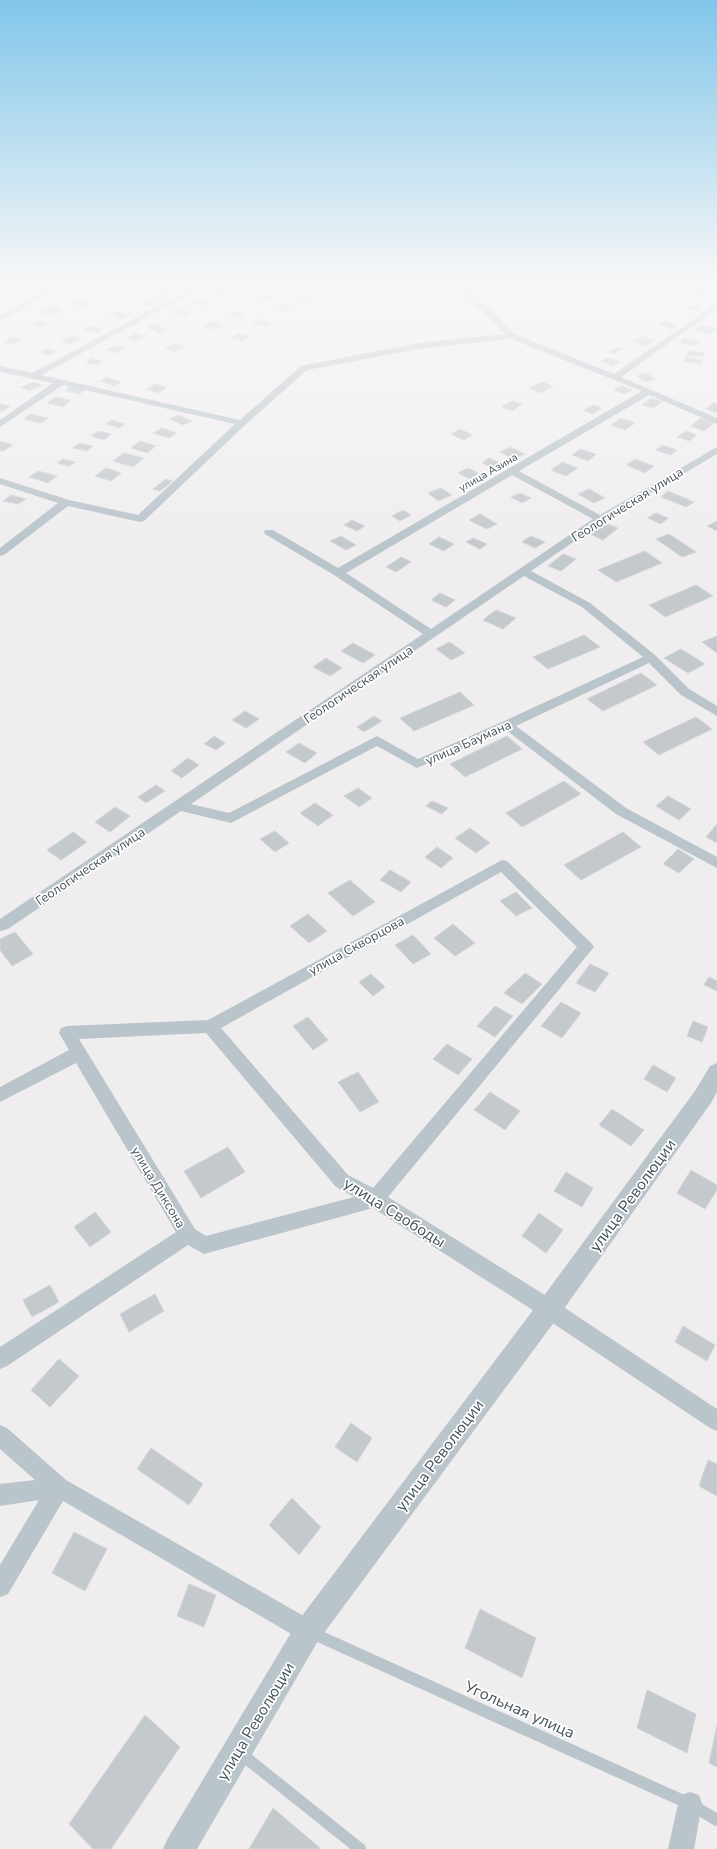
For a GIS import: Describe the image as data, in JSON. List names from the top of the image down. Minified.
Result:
{"streets":{"street":["улица Азина","Геологическая улица","улица Баумана","улица Скворцова","улица Диксона","улица Революции","улица Свободы"],"lane":["Угольная улица"]},"crossings":[["Геологическая улица","улица Баумана"],["улица Скворцова","улица Диксона"],["улица Скворцова","улица Свободы"],["улица Диксона","улица Свободы"],["улица Революции","улица Свободы"],["улица Революции","Угольная улица"]]}
